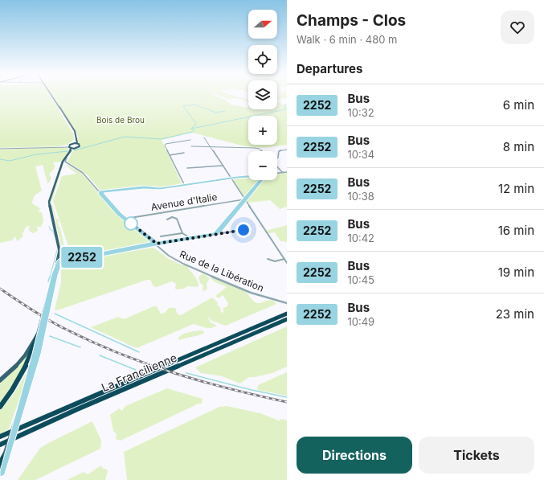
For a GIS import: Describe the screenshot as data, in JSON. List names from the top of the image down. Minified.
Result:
{"streets":{"highway":["La Francilienne"],"street":["Avenue d'Italie","Rue de la Libération"]},"crossings":[["Avenue d'Italie","Rue de la Libération"]],"parks":["Bois de Brou"],"lines":["bus line 2252"],"north":"right","page":{"on_map":"2252","heading":[["Champs - Clos","Walk · 6 min · 480 m"],"Departures"],"map_buttons":["+","−"],"list":[{"mark":"2252","name":"Bus","note":"10:32","value":"6 min"},{"mark":"2252","name":"Bus","note":"10:34","value":"8 min"},{"mark":"2252","name":"Bus","note":"10:38","value":"12 min"},{"mark":"2252","name":"Bus","note":"10:42","value":"16 min"},{"mark":"2252","name":"Bus","note":"10:45","value":"19 min"},{"mark":"2252","name":"Bus","note":"10:49","value":"23 min"}],"buttons":["Directions","Tickets"]}}
